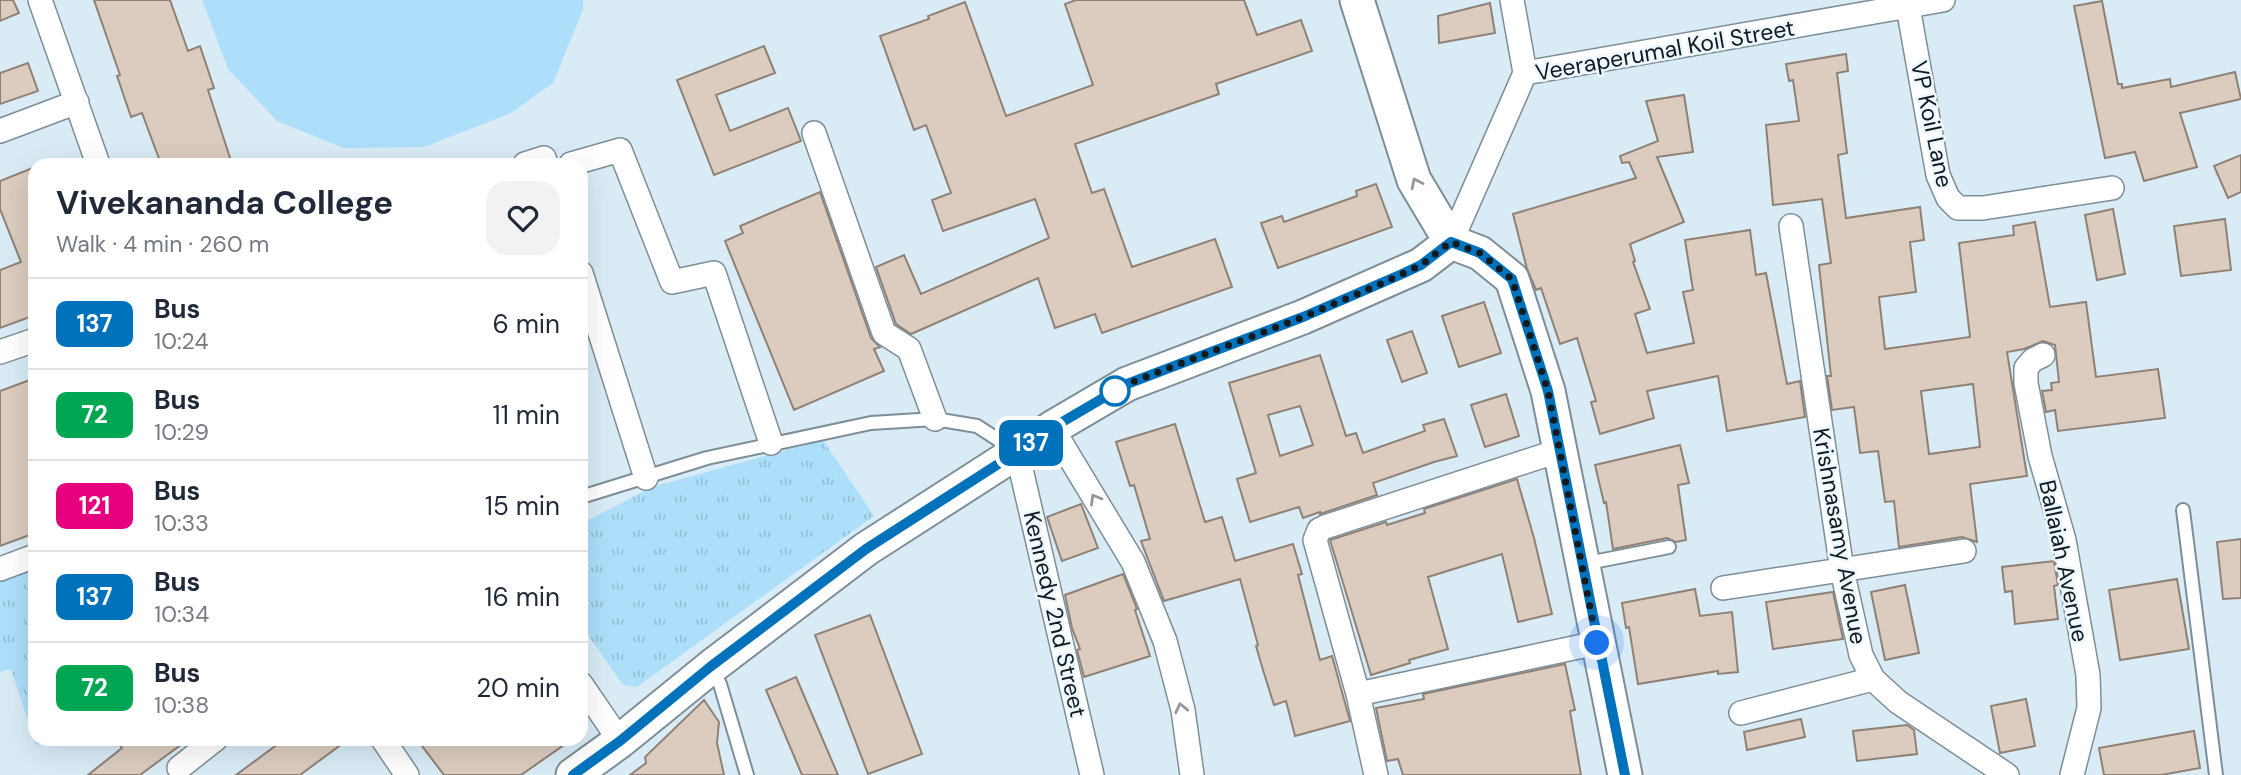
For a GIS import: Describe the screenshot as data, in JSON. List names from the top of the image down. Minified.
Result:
{"streets":{"street":["Veeraperumal Koil Street","VP Koil Lane","Krishnasamy Avenue","Ballaiah Avenue","Kennedy 2nd Street"]},"crossings":[["Veeraperumal Koil Street","VP Koil Lane"]],"lines":["bus line 137"],"page":{"on_map":"137","heading":["Vivekananda College","Walk · 4 min · 260 m"],"list":[{"mark":"137","name":"Bus","note":"10:24","value":"6 min"},{"mark":"72","name":"Bus","note":"10:29","value":"11 min"},{"mark":"121","name":"Bus","note":"10:33","value":"15 min"},{"mark":"137","name":"Bus","note":"10:34","value":"16 min"},{"mark":"72","name":"Bus","note":"10:38","value":"20 min"}]}}
